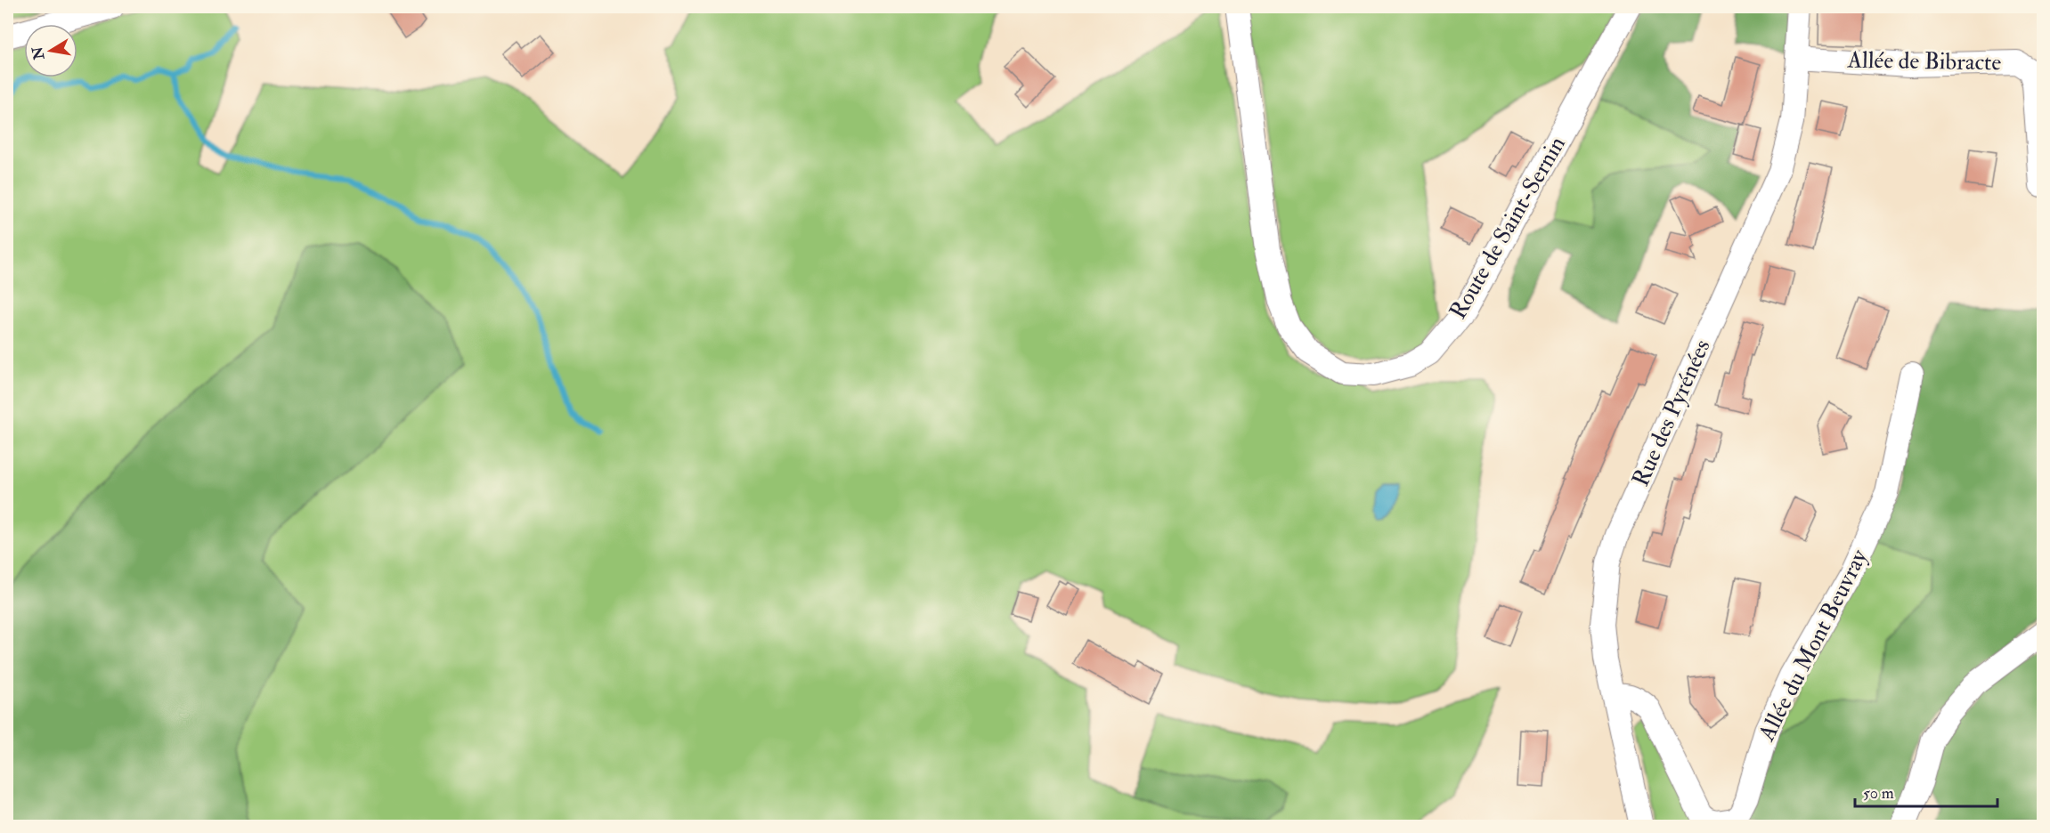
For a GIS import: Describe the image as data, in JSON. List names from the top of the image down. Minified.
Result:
{"streets":{"street":["Allée de Bibracte","Route de Saint-Sernin","Rue des Pyrénées","Allée du Mont Beuvray"]},"crossings":[["Allée de Bibracte","Rue des Pyrénées"],["Rue des Pyrénées","Allée du Mont Beuvray"]],"scale_bar":"50 m","north":"left"}
